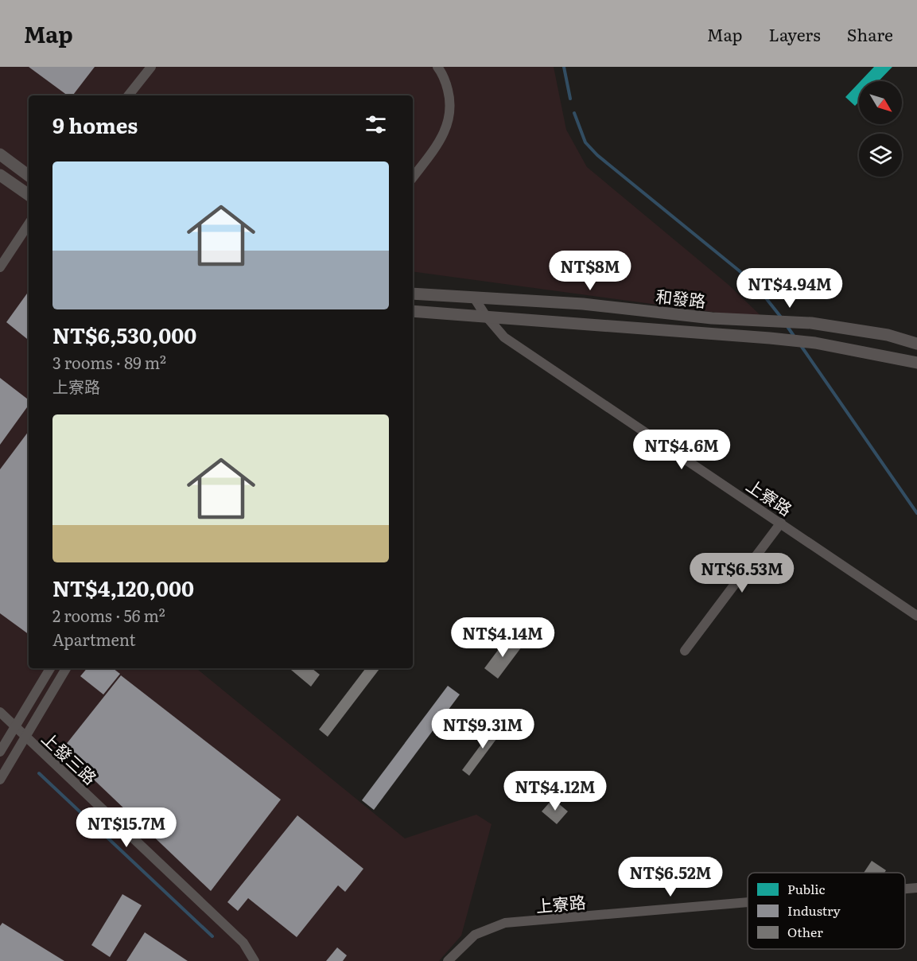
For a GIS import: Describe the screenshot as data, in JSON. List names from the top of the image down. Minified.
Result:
{"streets":{"street":["和發路","上寮路","上發三路"]},"crossings":[["和發路","上寮路"]],"legend":["Public","Industry","Other"],"north":"bottom right","page":{"header":"Map","nav":["Map","Layers","Share"],"heading":"9 homes","list":[{"name":"NT$6,530,000","note":"3 rooms · 89 m² · 上寮路"},{"name":"NT$4,120,000","note":"2 rooms · 56 m² · Apartment"}],"price":["NT$8M","NT$4.94M","NT$4.6M","NT$6.53M","NT$4.14M","NT$9.31M","NT$4.12M","NT$15.7M","NT$6.52M"]}}
